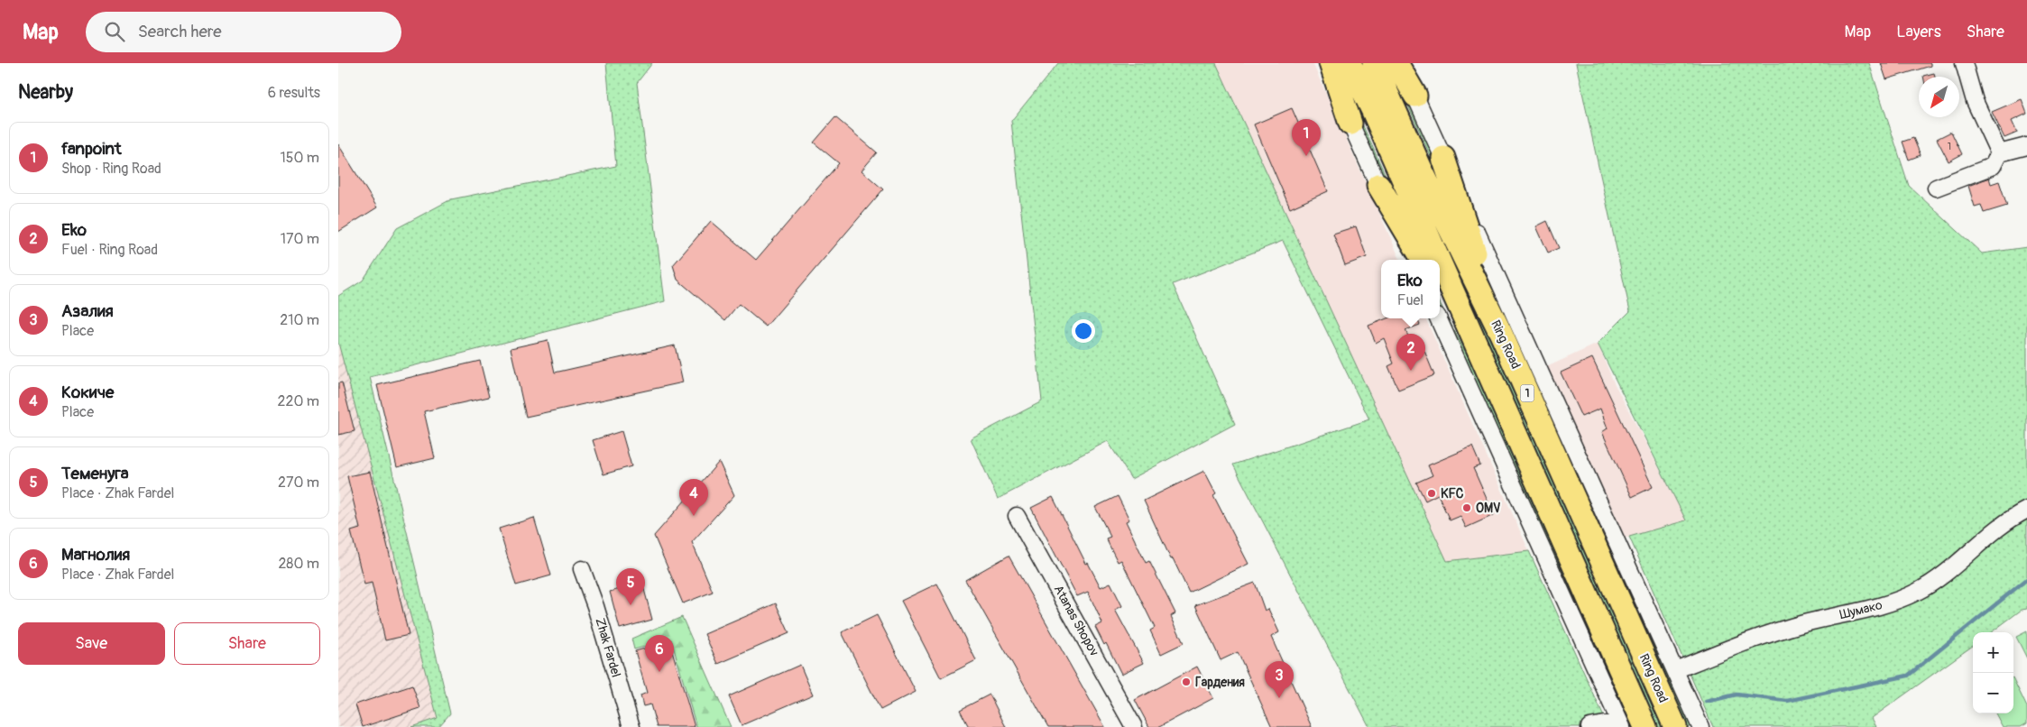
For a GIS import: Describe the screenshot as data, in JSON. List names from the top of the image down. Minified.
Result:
{"streets":{"highway":["Ring Road","1"],"street":["Шумако","Atanas Shopov","Zhak Fardel"]},"places":["KFC","OMV","Гардения"],"house_numbers":["1"],"north":"bottom left","page":{"header":"Map","search":"Search here","nav":["Map","Layers","Share"],"heading":["Nearby","6 results"],"pins":["1","2","4","5","6","3"],"list":[{"mark":"1","name":"fanpoint","note":"Shop · Ring Road","value":"150 m"},{"mark":"2","name":"Eko","note":"Fuel · Ring Road","value":"170 m"},{"mark":"3","name":"Азалия","note":"Place","value":"210 m"},{"mark":"4","name":"Кокиче","note":"Place","value":"220 m"},{"mark":"5","name":"Теменуга","note":"Place · Zhak Fardel","value":"270 m"},{"mark":"6","name":"Магнолия","note":"Place · Zhak Fardel","value":"280 m"}],"popup":["Eko","Fuel"],"buttons":["Save","Share"],"map_buttons":["+","−"]}}
